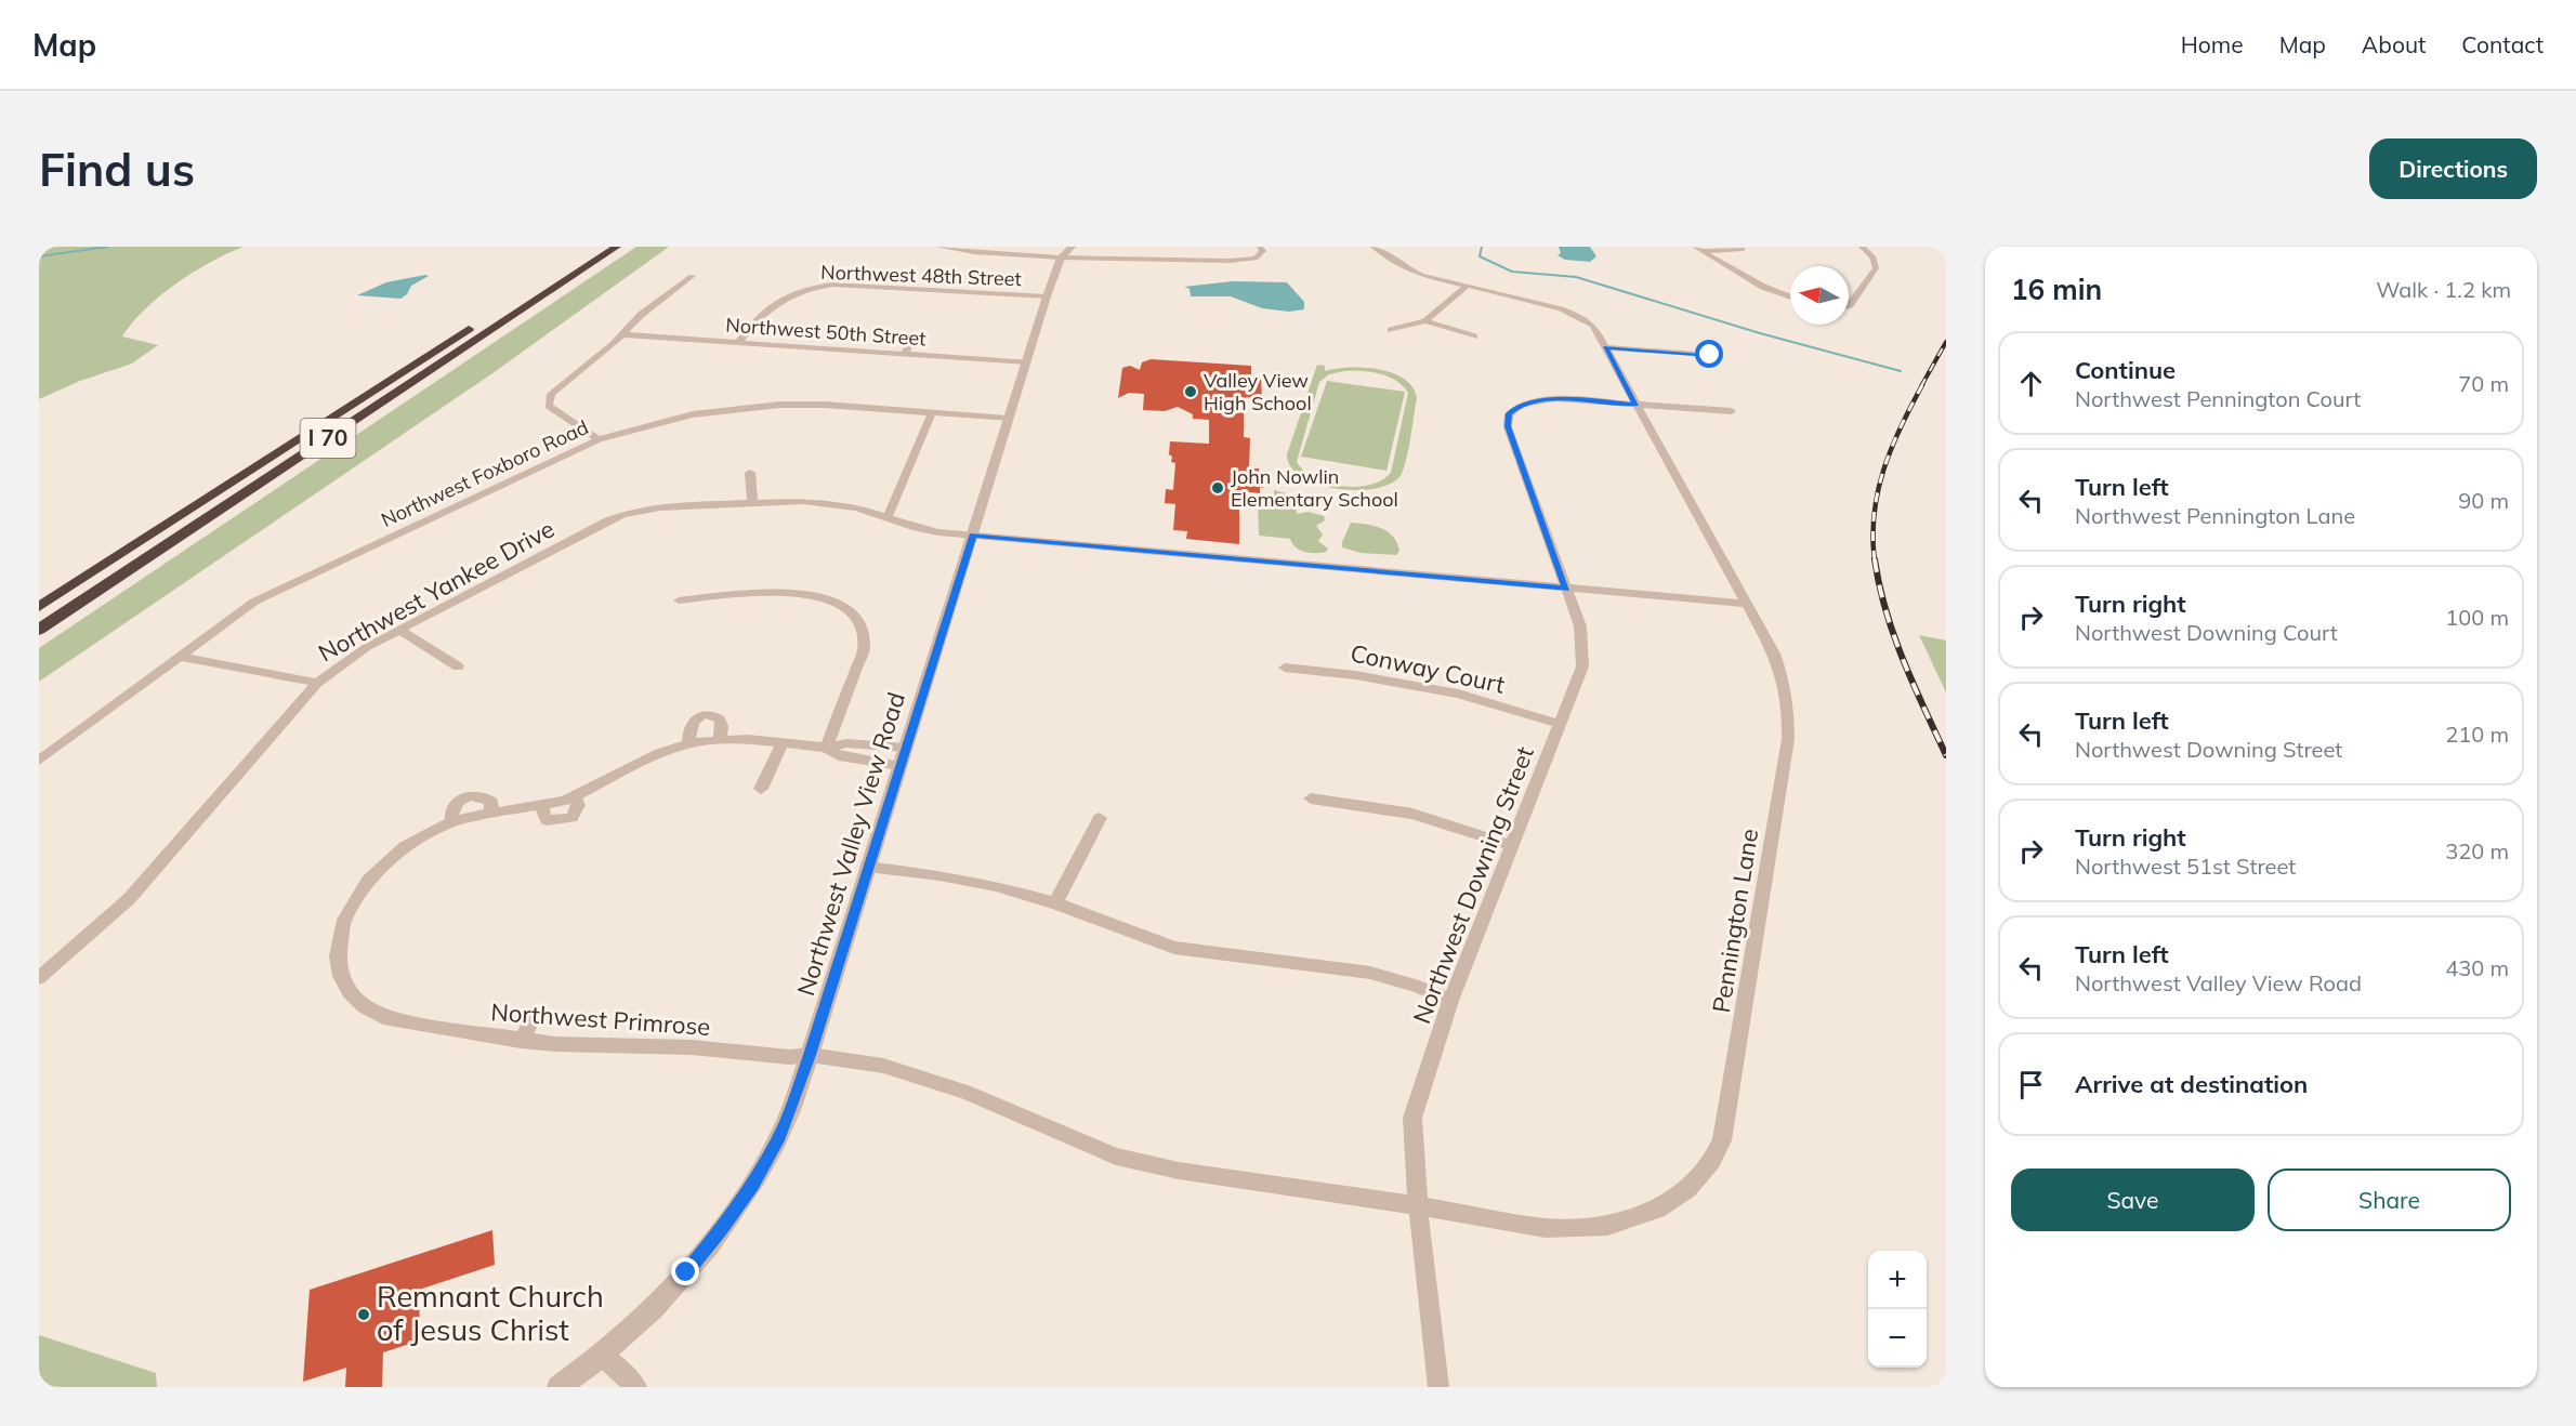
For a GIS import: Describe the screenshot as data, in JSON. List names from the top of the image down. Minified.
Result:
{"streets":{"highway":["I 70"],"street":["Northwest 48th Street","Northwest 50th Street","Northwest Foxboro Road","Northwest Yankee Drive","Conway Court","Northwest Valley View Road","Northwest Downing Street","Pennington Lane","Northwest Primrose"]},"crossings":[["Northwest 48th Street","Northwest 50th Street"],["Northwest 48th Street","Northwest Valley View Road"],["Northwest 50th Street","Northwest Valley View Road"],["Northwest Foxboro Road","Northwest Valley View Road"],["Northwest Yankee Drive","Northwest Valley View Road"],["Northwest Yankee Drive","Northwest Downing Street"],["Northwest Yankee Drive","Pennington Lane"],["Conway Court","Northwest Downing Street"],["Northwest Valley View Road","Pennington Lane"],["Northwest Valley View Road","Northwest Primrose"],["Northwest Downing Street","Pennington Lane"],["Pennington Lane","Northwest Primrose"]],"places":["Valley View High School","John Nowlin Elementary School","Remnant Church of Jesus Christ"],"north":"left","page":{"header":"Map","nav":["Home","Map","About","Contact"],"buttons":["Directions",["Save","Share"]],"title":"Find us","heading":["16 min","Walk · 1.2 km"],"list":[["Continue","Northwest Pennington Court","70 m"],["Turn left","Northwest Pennington Lane","90 m"],["Turn right","Northwest Downing Court","100 m"],["Turn left","Northwest Downing Street","210 m"],["Turn right","Northwest 51st Street","320 m"],["Turn left","Northwest Valley View Road","430 m"],"Arrive at destination"],"map_buttons":["+","−"]}}
